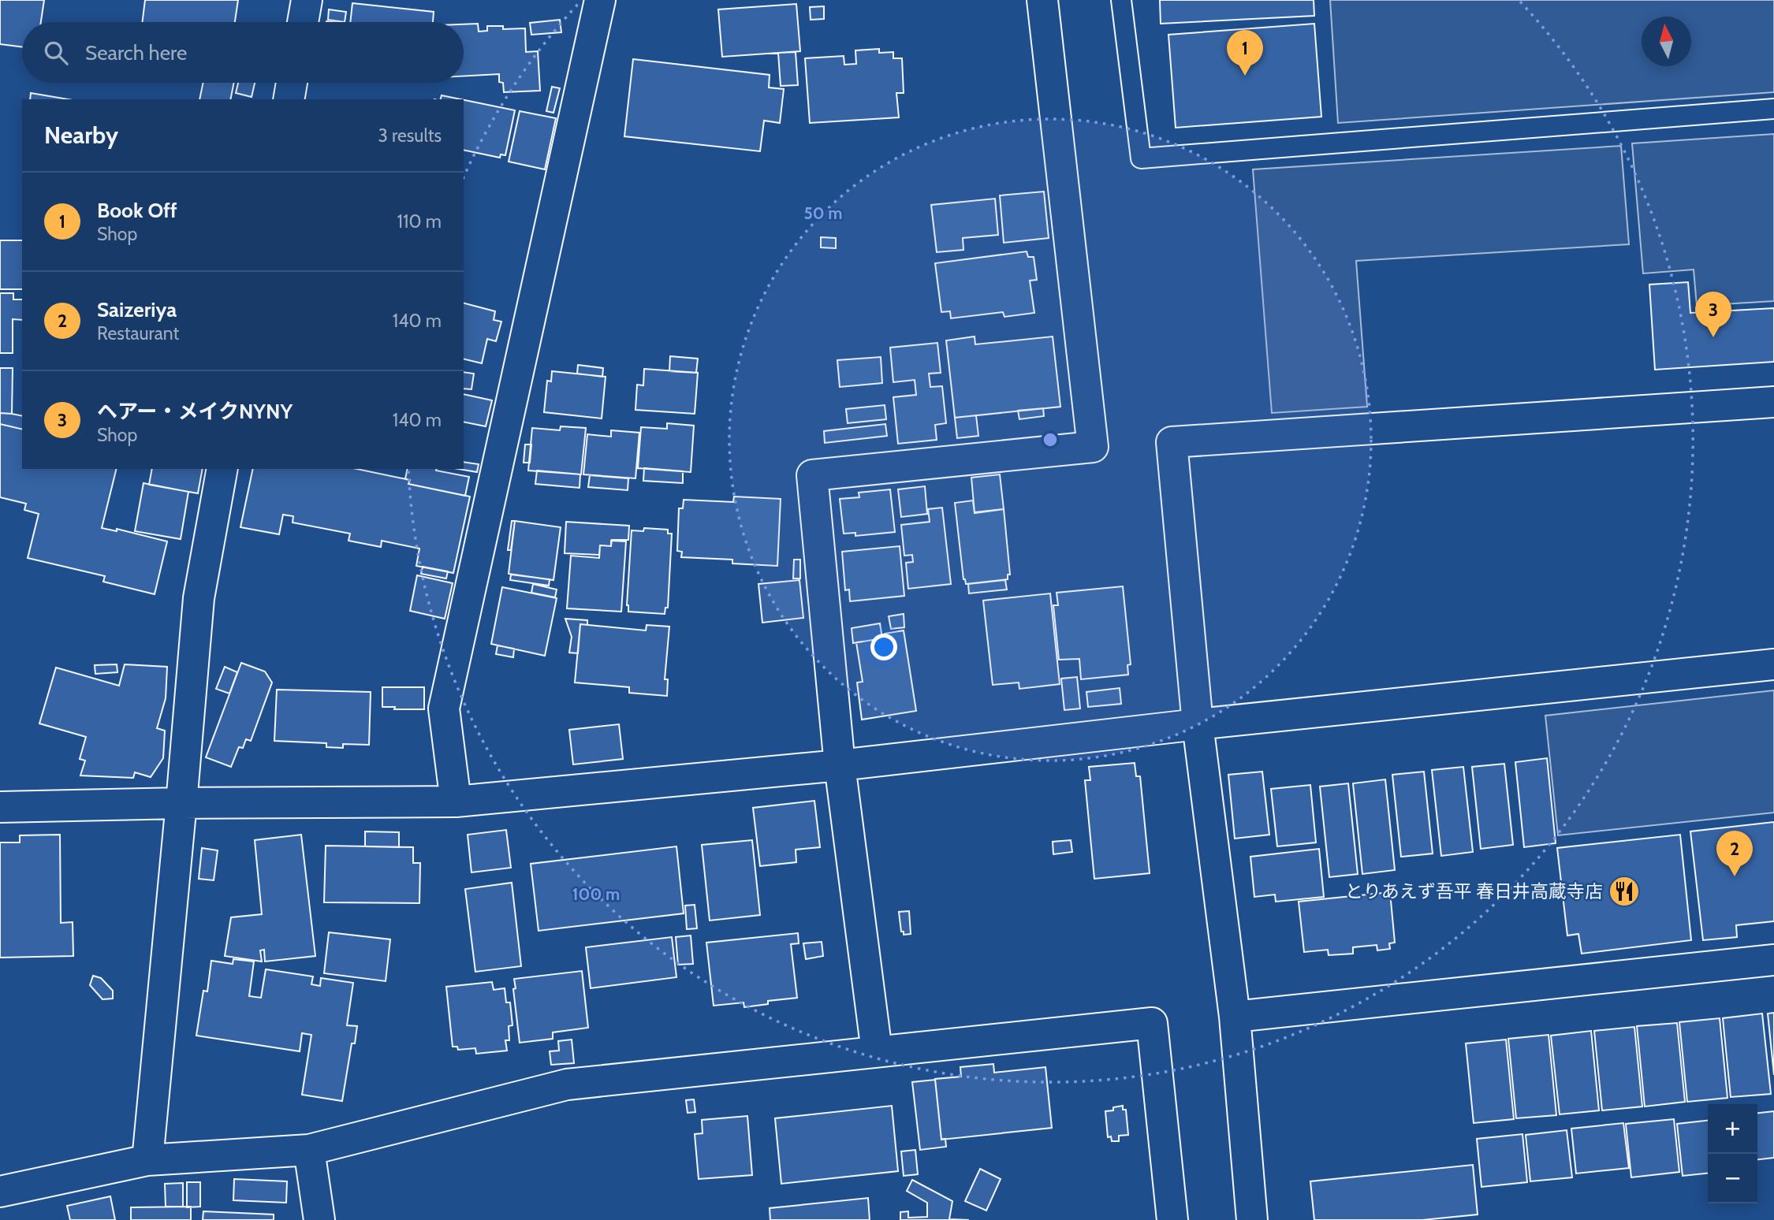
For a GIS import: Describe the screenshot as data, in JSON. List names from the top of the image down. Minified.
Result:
{"places":{"restaurant":["とりあえず吾平 春日井高蔵寺店"]},"north":"top","page":{"search":"Search here","pins":["1","3","2"],"heading":["Nearby","3 results"],"list":[{"mark":"1","name":"Book Off","note":"Shop","value":"110 m"},{"mark":"2","name":"Saizeriya","note":"Restaurant","value":"140 m"},{"mark":"3","name":"ヘアー・メイクNYNY","note":"Shop","value":"140 m"}],"map_buttons":["+","−"]},"rings":["50 m","100 m"]}
